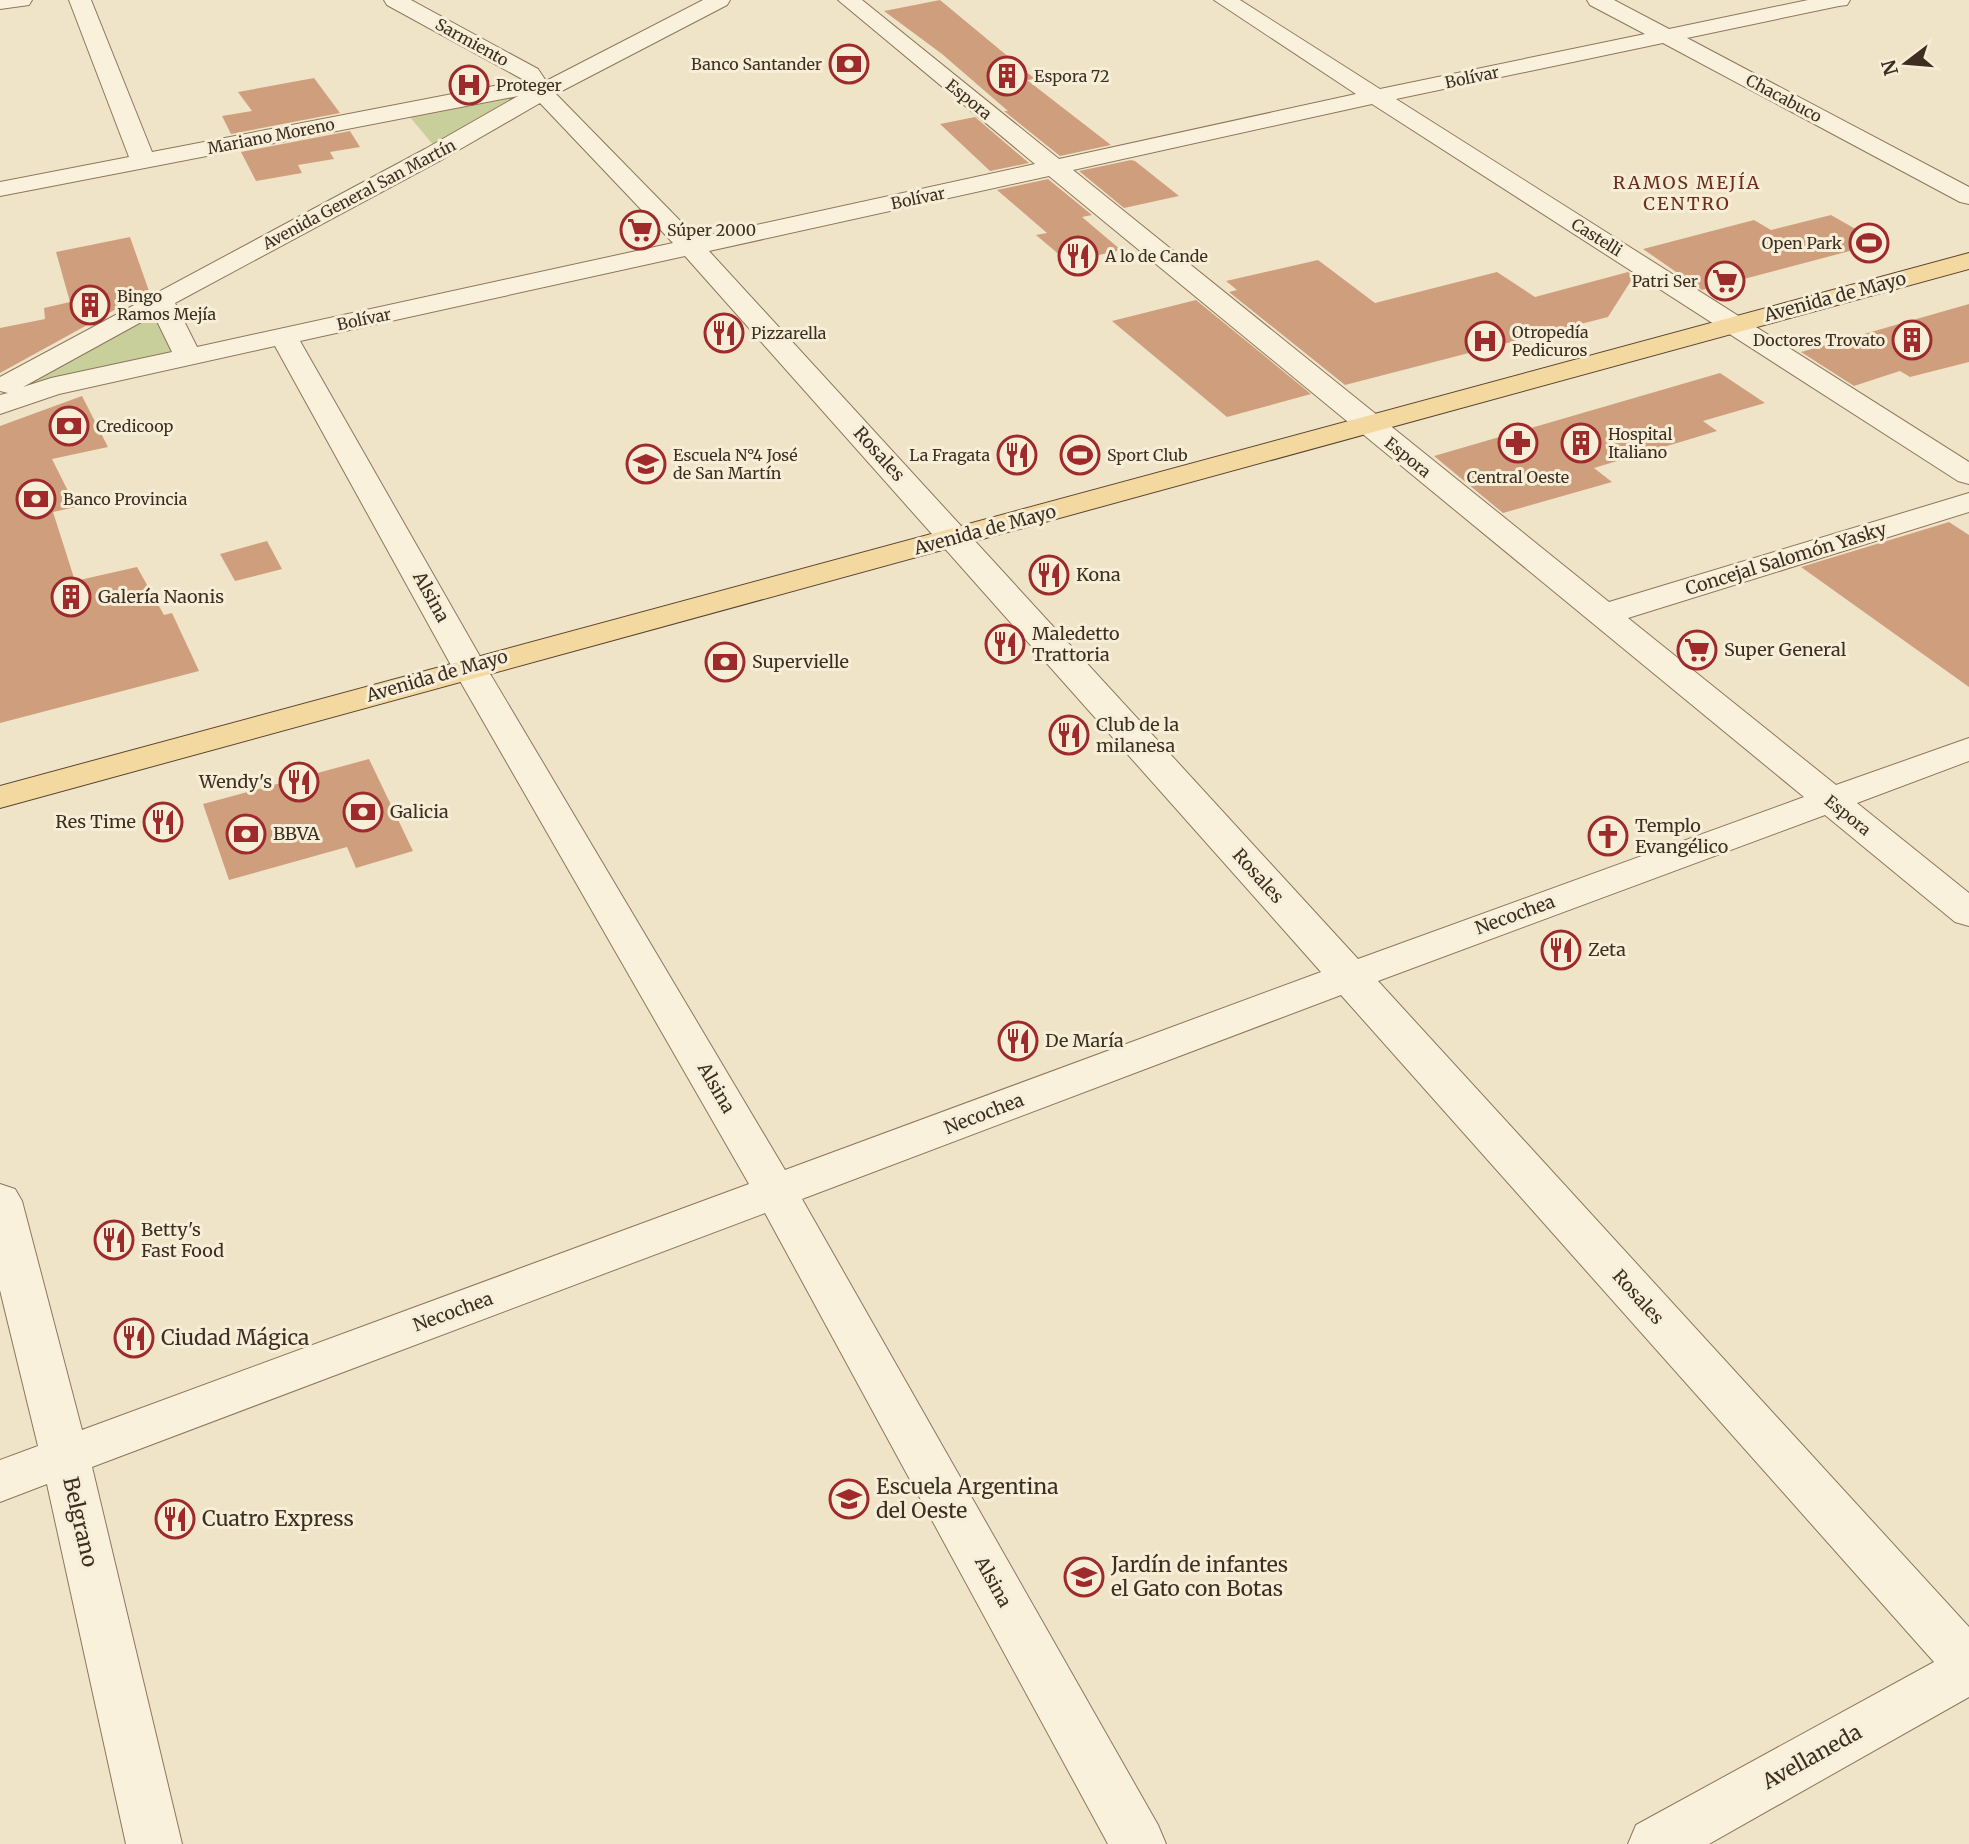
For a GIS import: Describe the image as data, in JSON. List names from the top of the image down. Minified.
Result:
{"streets":{"main road":["Avenida de Mayo"],"street":["Sarmiento","Bolívar","Chacabuco","Espora","Mariano Moreno","Avenida General San Martín","Castelli","Rosales","Concejal Salomón Yasky","Alsina","Necochea","Belgrano","Avellaneda"]},"crossings":[["Sarmiento","Mariano Moreno"],["Sarmiento","Avenida General San Martín"],["Sarmiento","Rosales"],["Bolívar","Chacabuco"],["Bolívar","Espora"],["Bolívar","Castelli"],["Bolívar","Rosales"],["Bolívar","Alsina"],["Espora","Avenida de Mayo"],["Espora","Concejal Salomón Yasky"],["Espora","Necochea"],["Mariano Moreno","Avenida General San Martín"],["Mariano Moreno","Rosales"],["Avenida General San Martín","Rosales"],["Castelli","Avenida de Mayo"],["Avenida de Mayo","Rosales"],["Avenida de Mayo","Alsina"],["Rosales","Necochea"],["Alsina","Necochea"],["Necochea","Belgrano"]],"districts":["RAMOS MEJÍA CENTRO"],"places":{"bank":["Banco Santander","Credicoop","Banco Provincia","Supervielle","Galicia","BBVA"],"building":["Espora 72","Bingo Ramos Mejía","Doctores Trovato","Hospital Italiano","Galería Naonis"],"hospital":["Proteger","Otropedía Pedicuros"],"supermarket":["Súper 2000","Patri Ser","Super General"],"sports":["Open Park","Sport Club"],"restaurant":["A lo de Cande","Pizzarella","La Fragata","Kona","Maledetto Trattoria","Club de la milanesa","Wendy's","Res Time","Zeta","De María","Betty's Fast Food","Ciudad Mágica","Cuatro Express"],"pharmacy":["Central Oeste"],"school or university":["Escuela N°4 José de San Martín","Escuela Argentina del Oeste","Jardín de infantes el Gato con Botas"],"church":["Templo Evangélico"]},"north":"left"}
